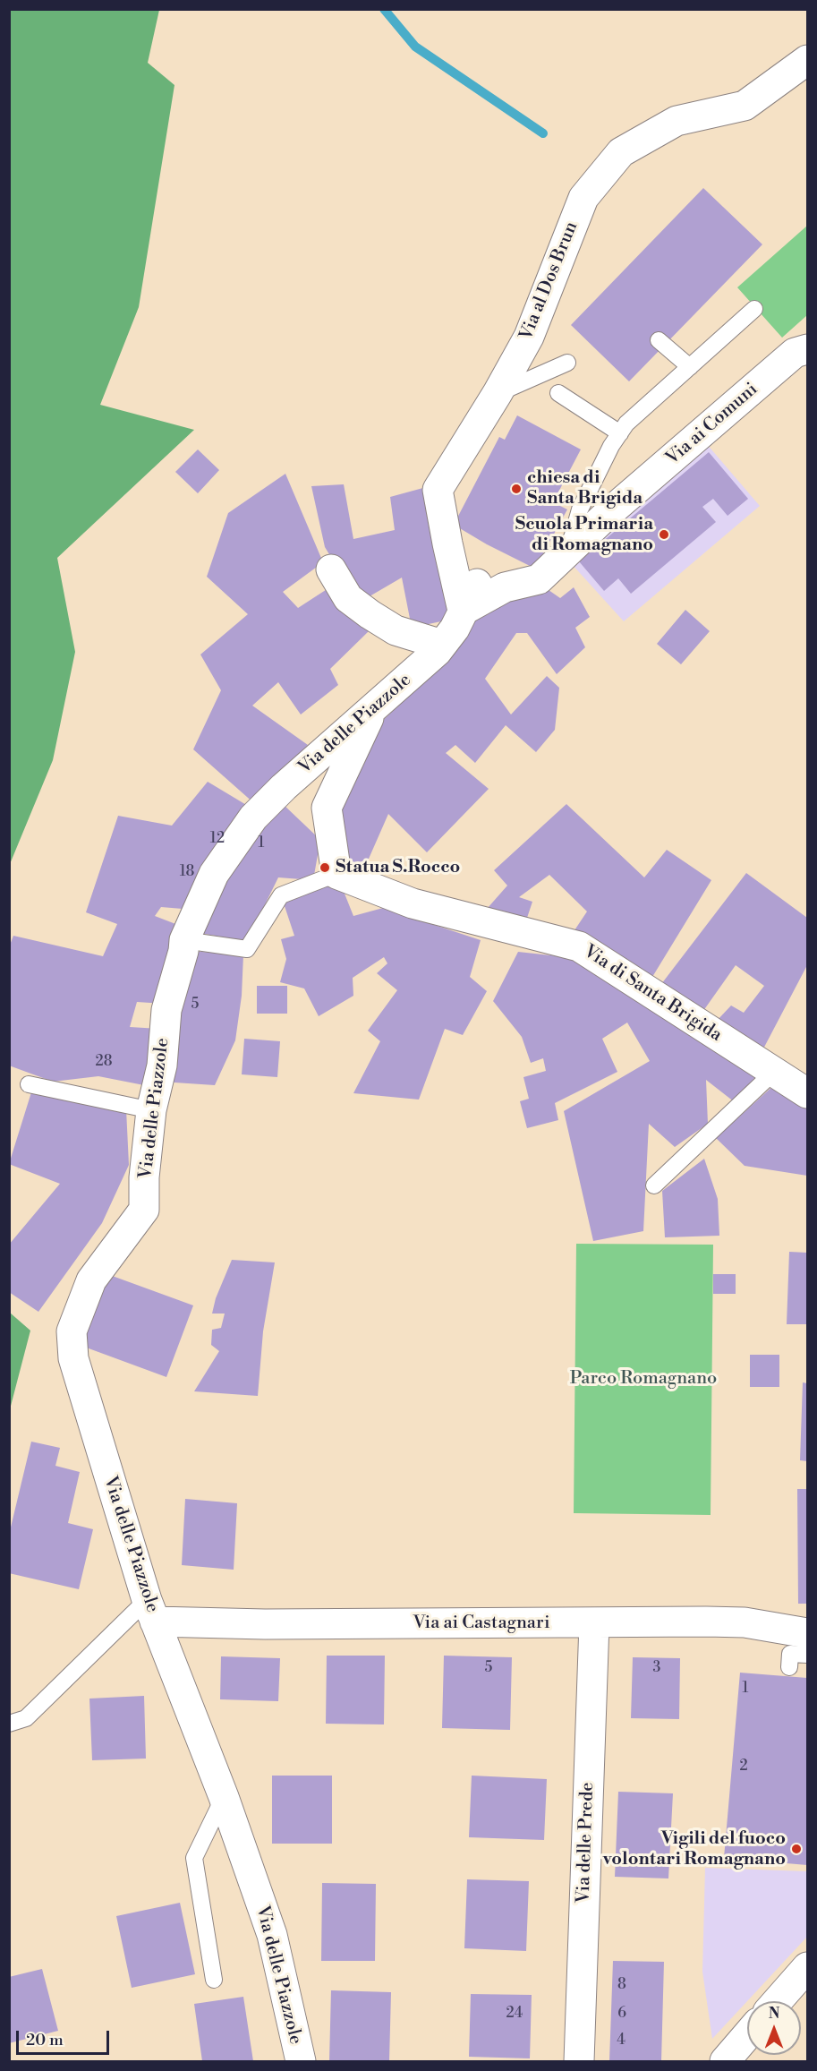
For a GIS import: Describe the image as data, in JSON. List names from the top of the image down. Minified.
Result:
{"streets":{"street":["Via al Dos Brun","Via ai Comuni","Via delle Piazzole","Via di Santa Brigida","Via ai Castagnari","Via delle Prede"]},"crossings":[["Via al Dos Brun","Via ai Comuni"],["Via al Dos Brun","Via delle Piazzole"],["Via ai Comuni","Via delle Piazzole"],["Via delle Piazzole","Via ai Castagnari"],["Via ai Castagnari","Via delle Prede"]],"parks":["Parco Romagnano"],"places":["chiesa di Santa Brigida","Scuola Primaria di Romagnano","Statua S.Rocco","Vigili del fuoco volontari Romagnano"],"house_numbers":["12","1","18","5","28","5","3","1","2","8","24","6","4"],"scale_bar":"20 m","north":"top"}
